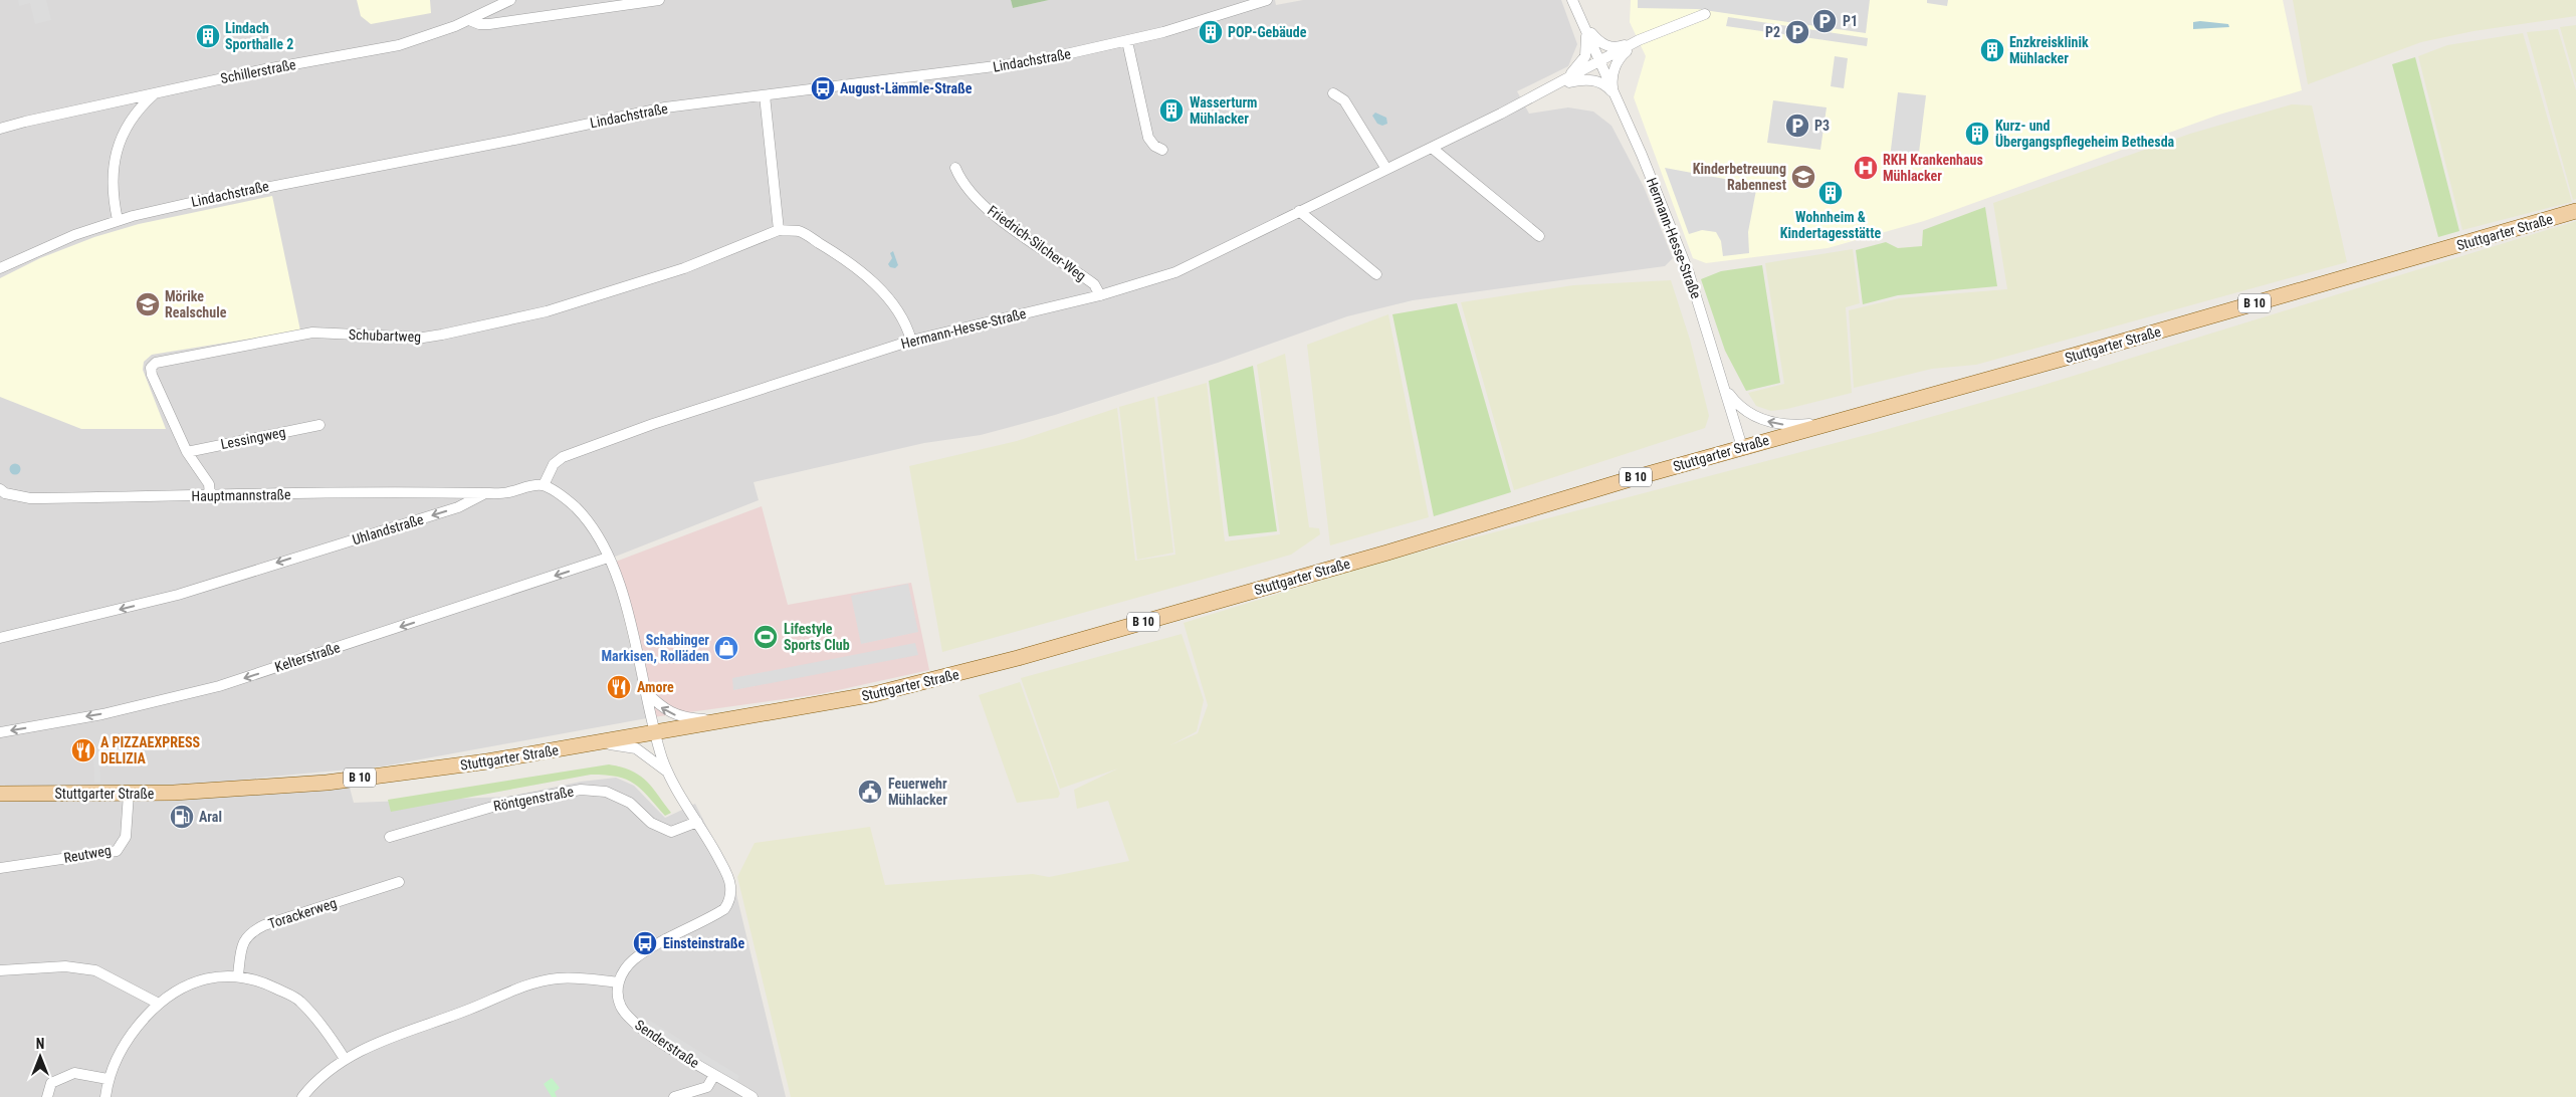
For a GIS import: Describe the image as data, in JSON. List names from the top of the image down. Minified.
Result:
{"streets":{"main road":["Stuttgarter Straße","B 10"],"street":["Lindachstraße","Schillerstraße","Hermann-Hesse-Straße","Friedrich-Silcher-Weg","Schubartweg","Lessingweg","Hauptmannstraße","Uhlandstraße","Kelterstraße","Röntgenstraße","Reutweg","Torackerweg","Senderstraße"]},"crossings":[["Stuttgarter Straße","Hermann-Hesse-Straße"],["Stuttgarter Straße","Reutweg"],["Hermann-Hesse-Straße","Friedrich-Silcher-Weg"],["Hermann-Hesse-Straße","Uhlandstraße"],["Schubartweg","Lessingweg"],["Schubartweg","Hauptmannstraße"],["Hauptmannstraße","Uhlandstraße"]],"one_way":["Uhlandstraße","Kelterstraße"],"places":{"parking":["P1","P2","P3"],"building":["POP-Gebäude","Lindach Sporthalle 2","Enzkreisklinik Mühlacker","Wasserturm Mühlacker","Kurz- und Übergangspflegeheim Bethesda","Wohnheim & Kindertagesstätte"],"bus stop":["August-Lämmle-Straße","Einsteinstraße"],"hospital":["RKH Krankenhaus Mühlacker"],"school or university":["Kinderbetreuung Rabennest","Mörike Realschule"],"sports":["Lifestyle Sports Club"],"shop":["Schabinger Markisen, Rolläden"],"restaurant":["Amore","A PIZZAEXPRESS DELIZIA"],"public building":["Feuerwehr Mühlacker"],"fuel station":["Aral"]},"north":"top"}
